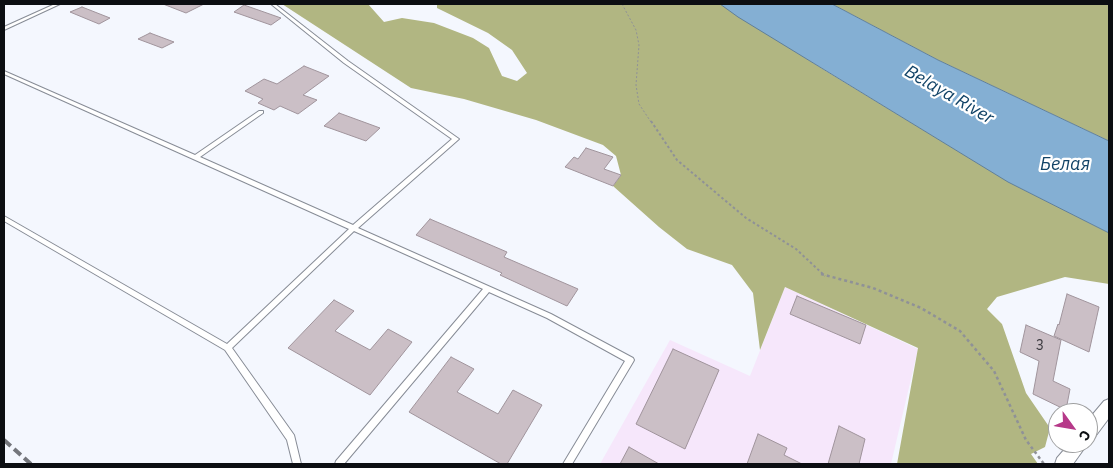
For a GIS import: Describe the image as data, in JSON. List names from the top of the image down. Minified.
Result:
{"water":["Belaya River","Белая"],"house_numbers":["3"],"north":"bottom right"}
